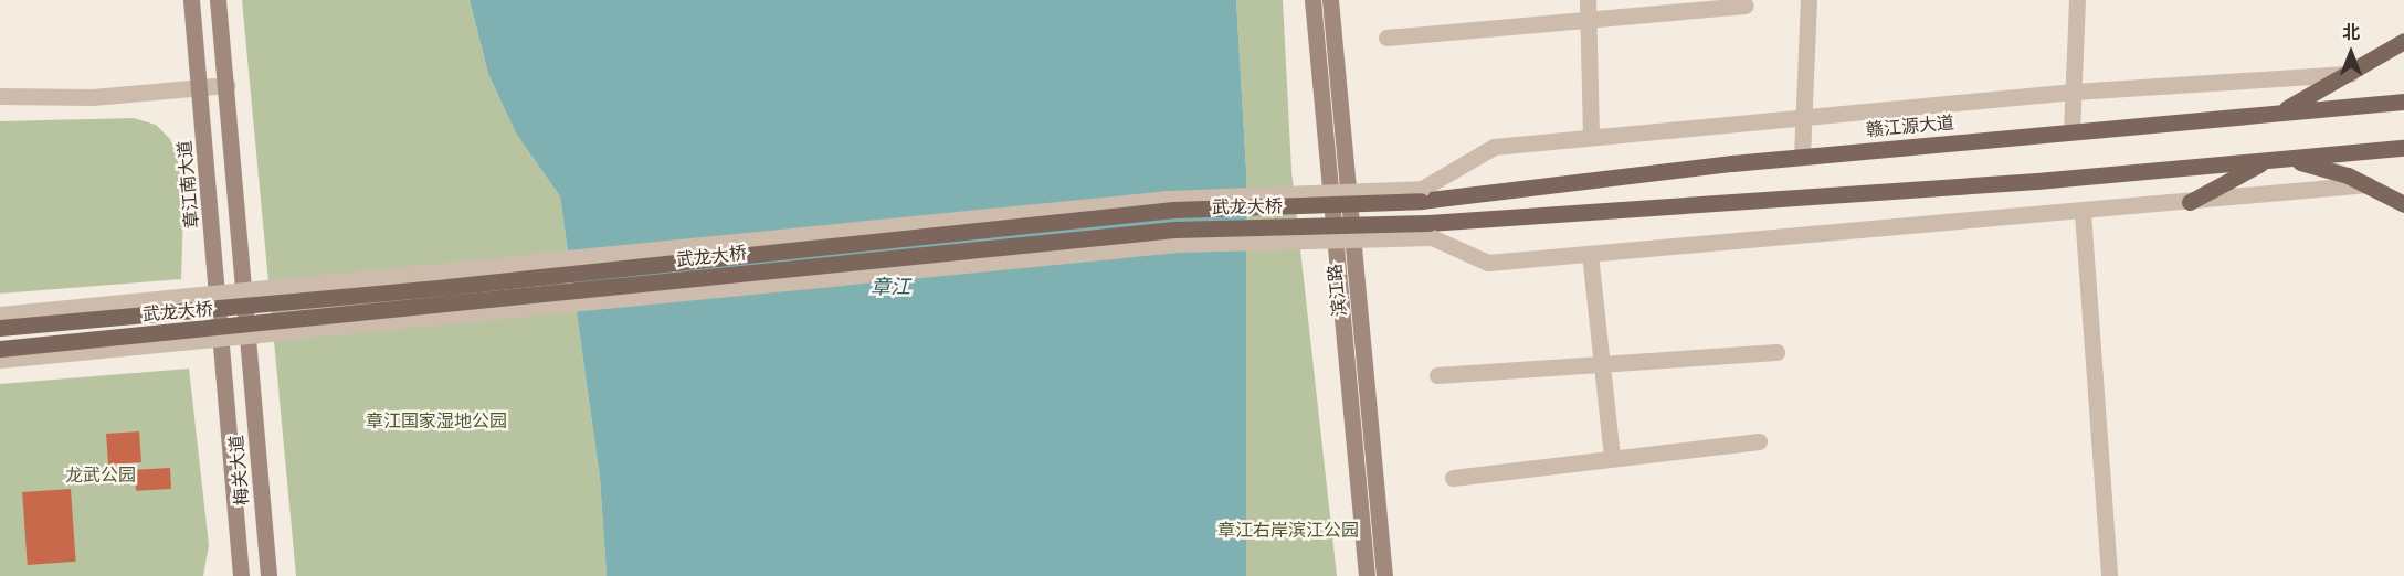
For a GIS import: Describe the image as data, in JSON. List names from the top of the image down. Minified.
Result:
{"streets":{"main road":["赣江源大道","章江南大道","武龙大桥","滨江路","梅关大道"]},"crossings":[["赣江源大道","武龙大桥"],["章江南大道","梅关大道"]],"water":["章江"],"parks":["章江国家湿地公园","龙武公园","章江右岸滨江公园"],"north":"top"}
